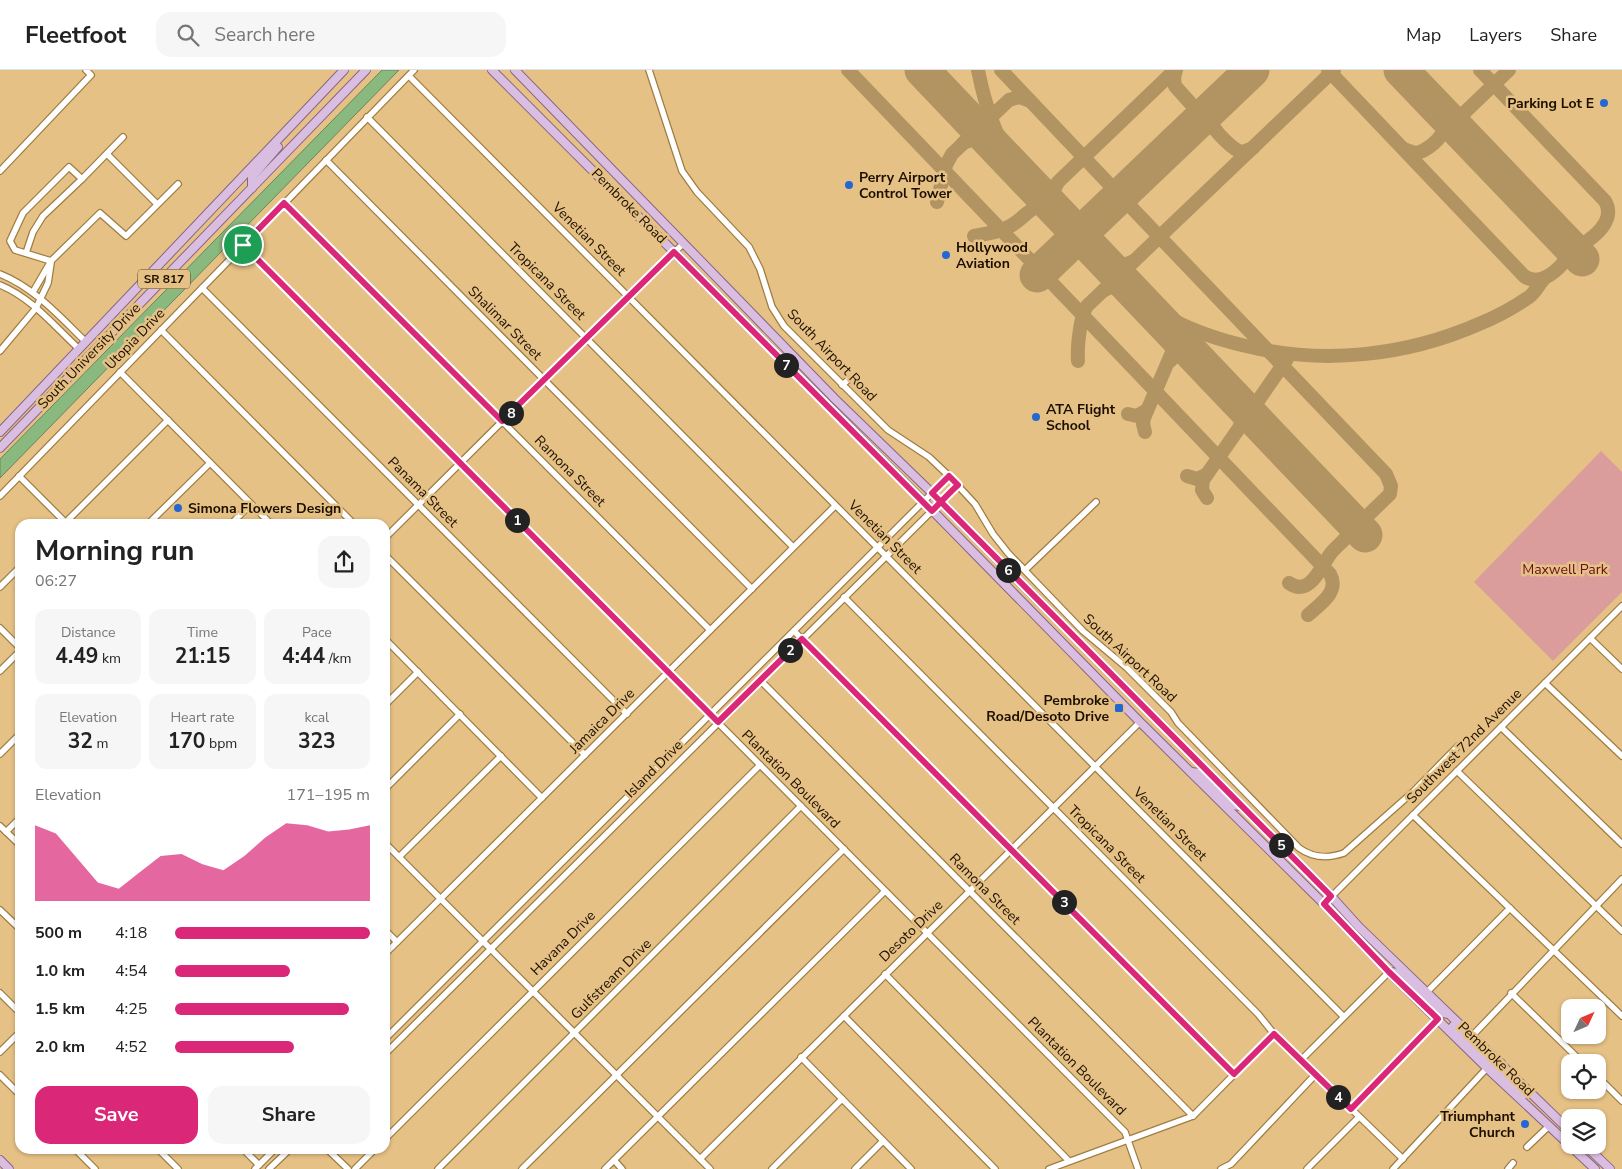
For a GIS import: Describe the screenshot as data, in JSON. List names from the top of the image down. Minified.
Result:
{"streets":{"main road":["Pembroke Road","SR 817","South University Drive"],"street":["Venetian Street","Tropicana Street","Shalimar Street","Utopia Drive","South Airport Road","Ramona Street","Panama Street","Jamaica Drive","Southwest 72nd Avenue","Island Drive","Plantation Boulevard","Desoto Drive","Havana Drive","Gulfstream Drive"]},"crossings":[["Pembroke Road","Southwest 72nd Avenue"],["Pembroke Road","Island Drive"],["Pembroke Road","Desoto Drive"],["Venetian Street","Utopia Drive"],["Venetian Street","Jamaica Drive"],["Venetian Street","Island Drive"],["Venetian Street","Desoto Drive"],["Tropicana Street","Utopia Drive"],["Tropicana Street","Jamaica Drive"],["Tropicana Street","Island Drive"],["Tropicana Street","Desoto Drive"],["Shalimar Street","Utopia Drive"],["Shalimar Street","Jamaica Drive"],["Utopia Drive","Ramona Street"],["Utopia Drive","Panama Street"],["Utopia Drive","Plantation Boulevard"],["Ramona Street","Jamaica Drive"],["Ramona Street","Island Drive"],["Ramona Street","Desoto Drive"],["Panama Street","Jamaica Drive"],["Jamaica Drive","Plantation Boulevard"],["Island Drive","Plantation Boulevard"],["Plantation Boulevard","Desoto Drive"],["Plantation Boulevard","Havana Drive"],["Plantation Boulevard","Gulfstream Drive"]],"parks":["Maxwell Park"],"places":{"other":["Parking Lot E","Perry Airport Control Tower","Hollywood Aviation","ATA Flight School","Simona Flowers Design","Triumphant Church"],"transit":["Pembroke Road/Desoto Drive"]},"north":"top right","page":{"header":"Fleetfoot","search":"Search here","nav":["Map","Layers","Share"],"pins":["7","8","1","6","2","5","3","4"],"heading":["Morning run","06:27"],"stats":[["Distance","4.49 km"],["Time","21:15"],["Pace","4:44 /km"],["Elevation","32 m"],["Heart rate","170 bpm"],["kcal","323"]],"chart":["Elevation","171–195 m"],"list":[{"name":"500 m","note":"4:18"},{"name":"1.0 km","note":"4:54"},{"name":"1.5 km","note":"4:25"},{"name":"2.0 km","note":"4:52"}],"buttons":["Save","Share"]}}
